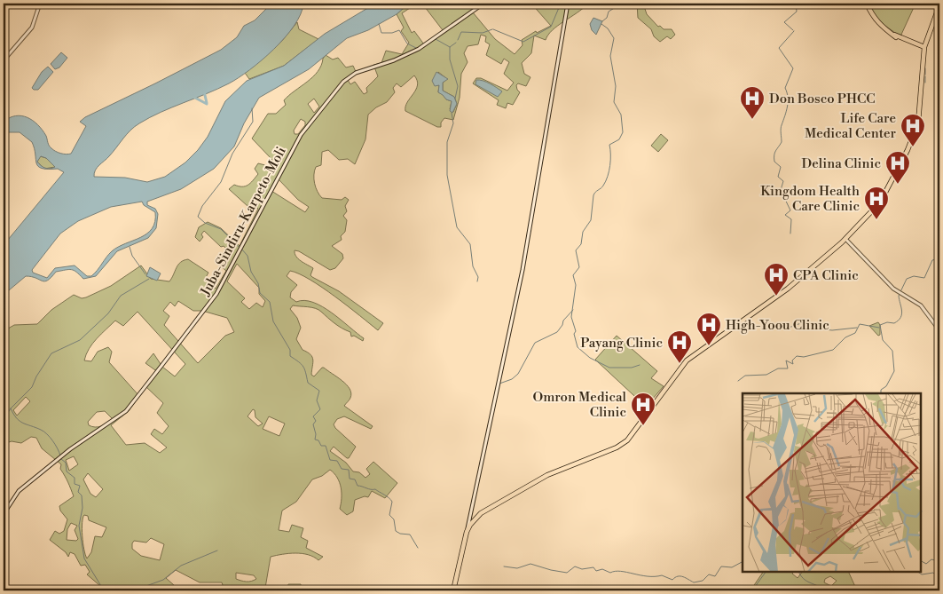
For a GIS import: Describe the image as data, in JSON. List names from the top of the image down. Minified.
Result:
{"streets":{"main road":["Juba-Sindiru-Karpeto-Moli"]},"places":{"hospital":["Don Bosco PHCC","Life Care Medical Center","Delina Clinic","Kingdom Health Care Clinic","CPA Clinic","High-Yoou Clinic","Payang Clinic","Omron Medical Clinic"]}}
